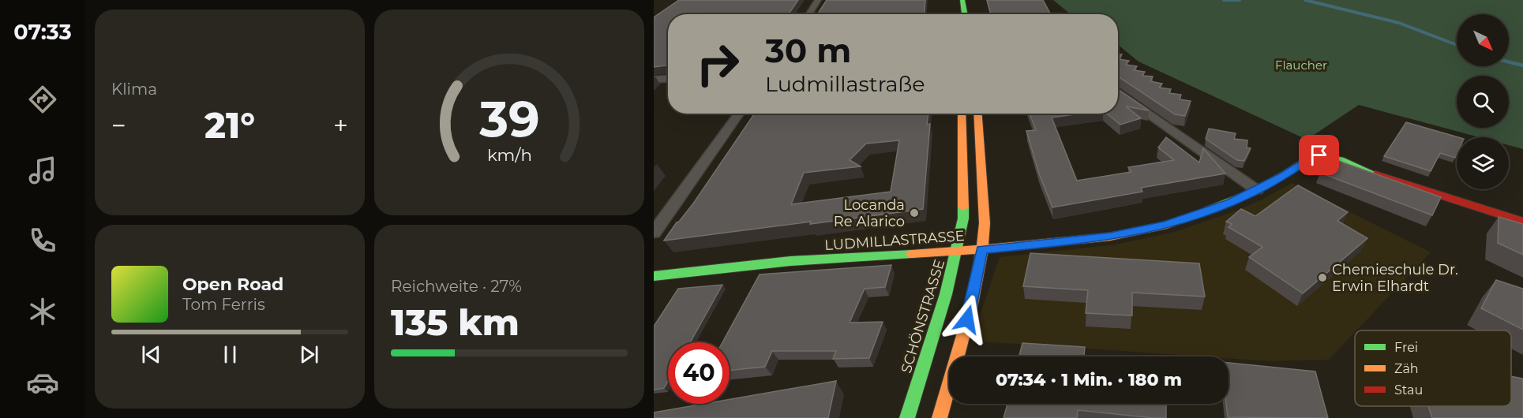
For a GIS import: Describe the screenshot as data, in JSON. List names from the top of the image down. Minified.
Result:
{"streets":{"street":["LUDMILLASTRASSE","SCHÖNSTRASSE"]},"crossings":[["LUDMILLASTRASSE","SCHÖNSTRASSE"]],"parks":["Flaucher"],"places":["Locanda Re Alarico","Chemieschule Dr. Erwin Elhardt"],"legend":["Frei","Zäh","Stau"],"north":"bottom right","page":{"tabs":"07:33","tile":["Klima",["Reichweite · 27%","135 km"]],"turn":["30 m","Ludmillastraße"],"heat":["−","21°","+"],"song":["Open Road","Tom Ferris"],"limit":"40","trip":"07:34 · 1 Min. · 180 m","gauge":["39","km/h"]}}
